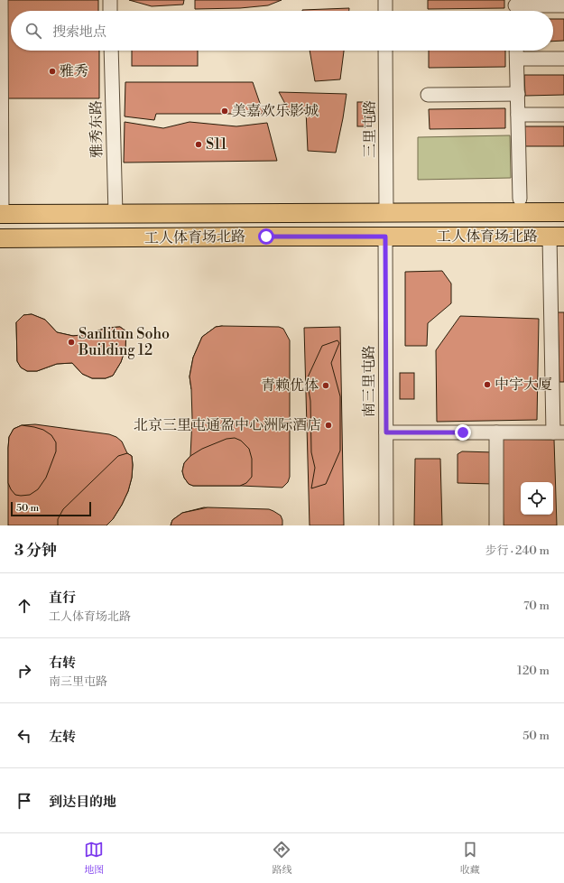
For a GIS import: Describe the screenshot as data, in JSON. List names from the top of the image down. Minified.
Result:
{"streets":{"main road":["工人体育场北路"],"street":["雅秀东路","三里屯路","南三里屯路"]},"crossings":[["雅秀东路","工人体育场北路"],["三里屯路","工人体育场北路"],["工人体育场北路","南三里屯路"]],"places":["雅秀","美嘉欢乐影城","S11","Sanlitun Soho Building 12","中宇大厦","青赖优体","北京三里屯通盈中心洲际酒店"],"scale_bar":"50 m","page":{"search":"搜索地点","scale":"50 m","heading":["3 分钟","步行 · 240 m"],"list":[["直行","工人体育场北路","70 m"],["右转","南三里屯路","120 m"],["左转","50 m"],"到达目的地"],"nav":["地图","路线","收藏"]}}
